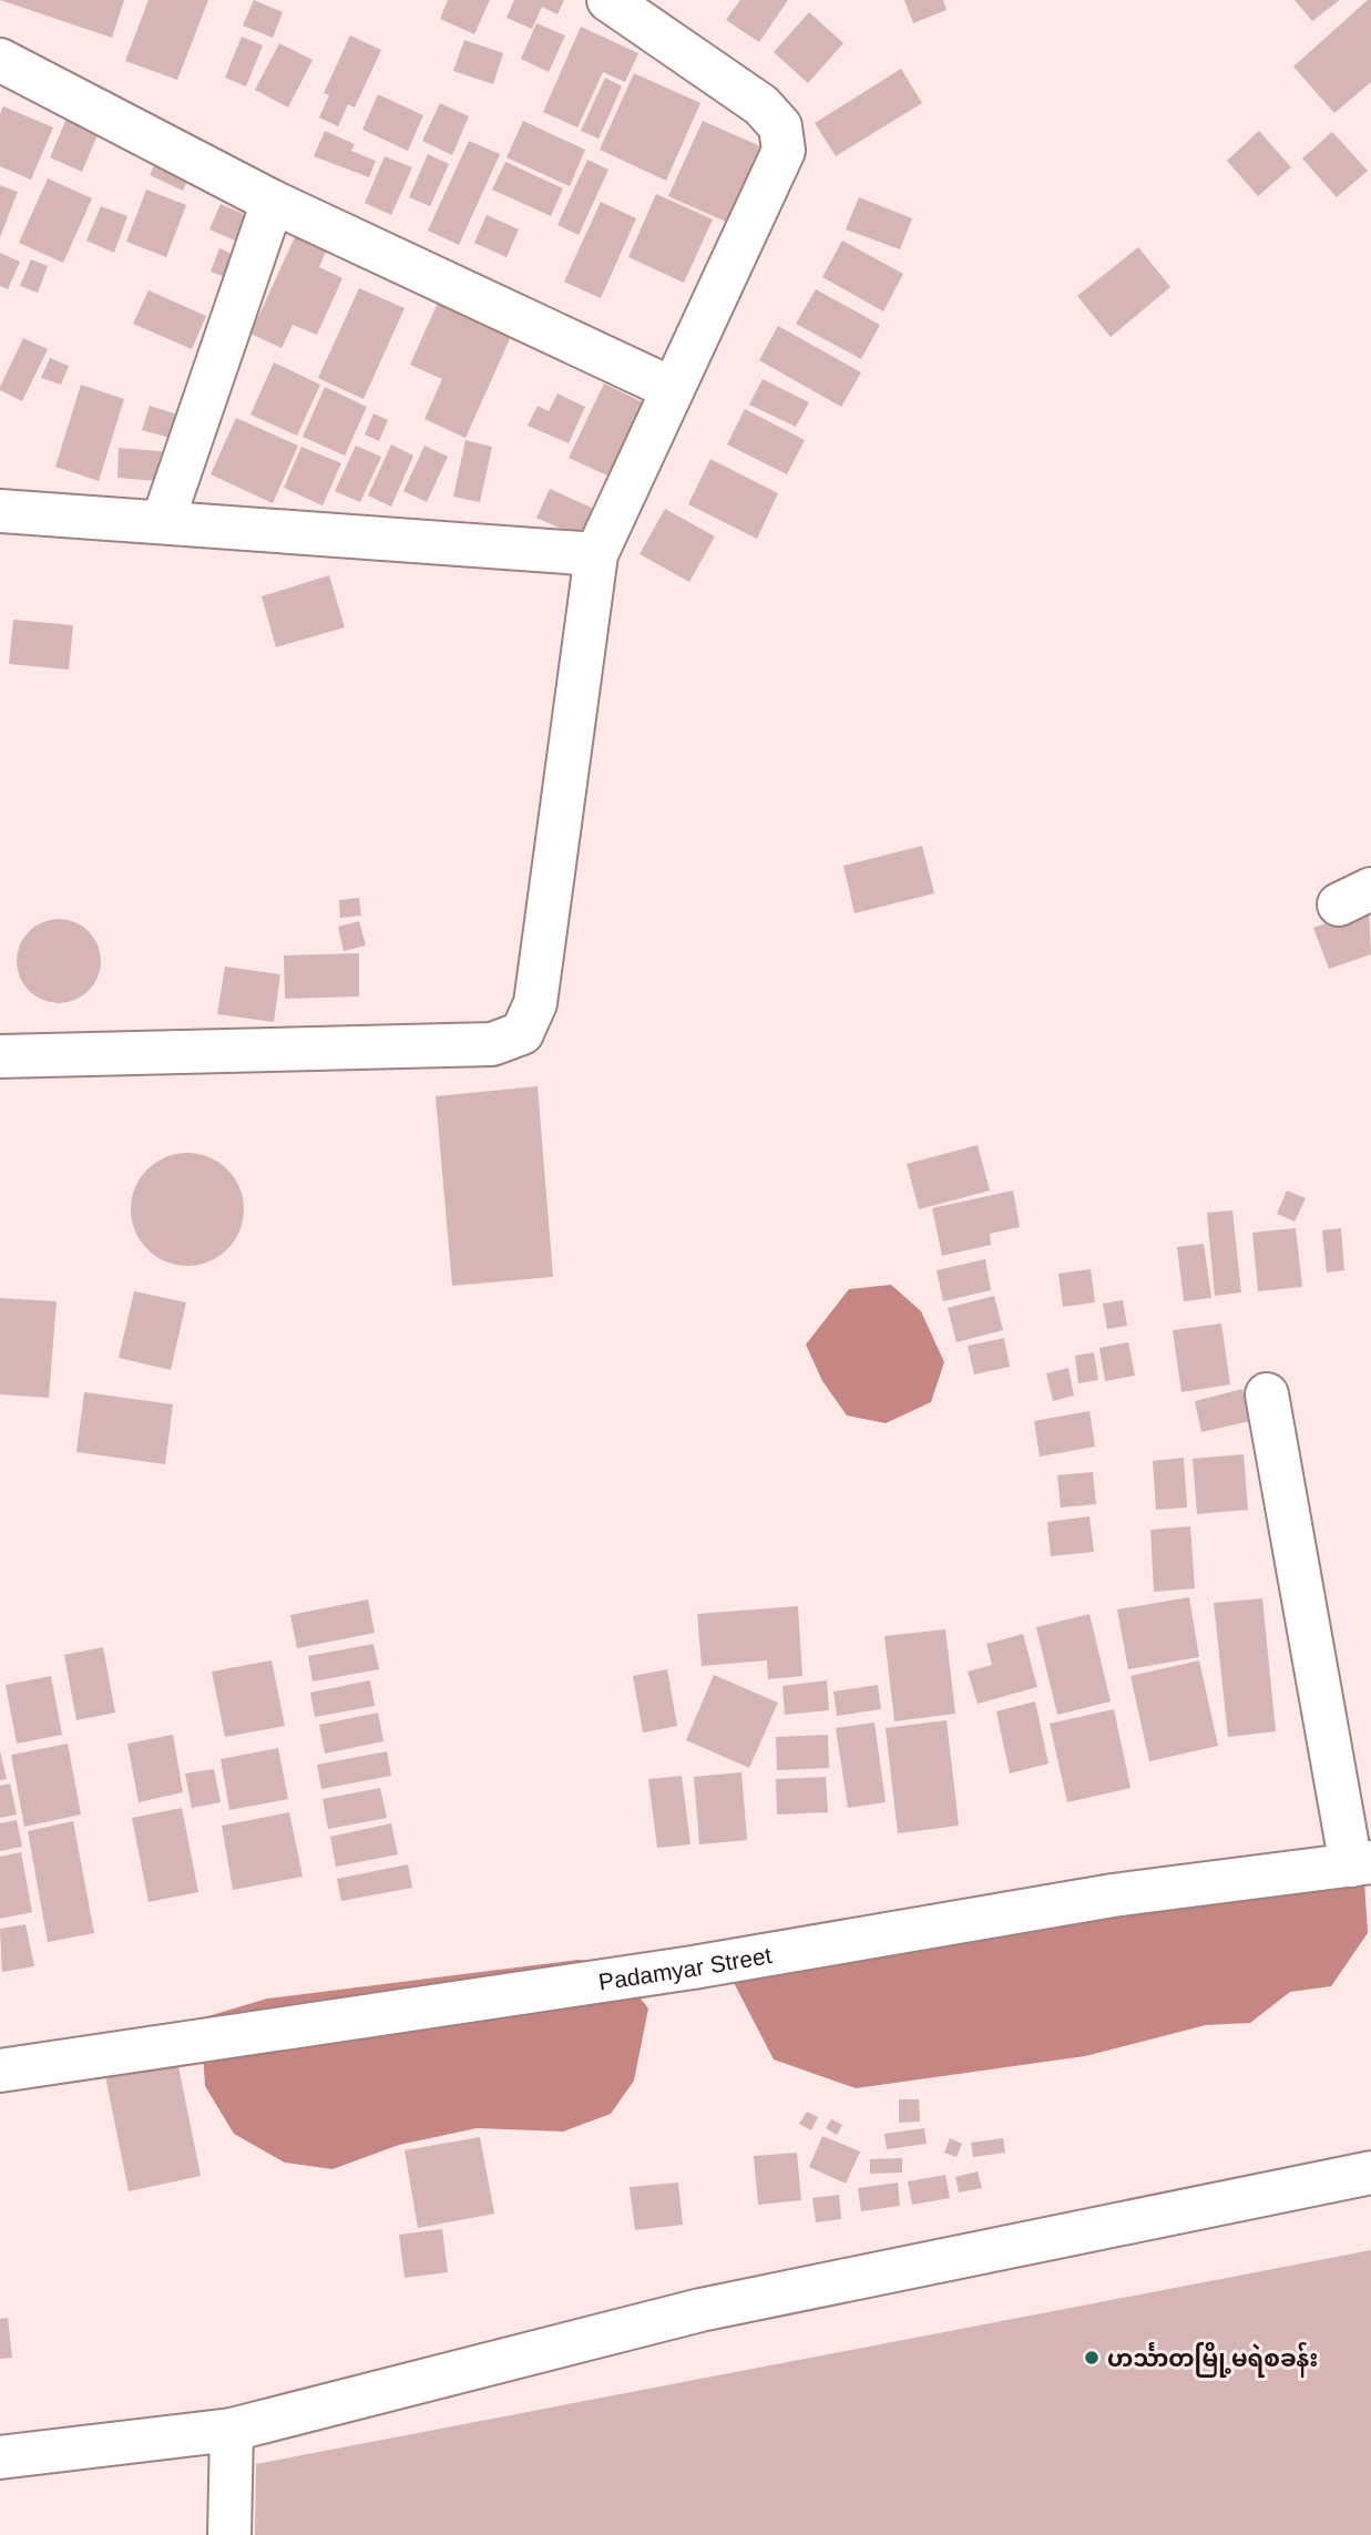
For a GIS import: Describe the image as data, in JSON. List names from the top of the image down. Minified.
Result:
{"streets":{"street":["Padamyar Street"]},"places":["ဟင်္သာတမြို့မရဲစခန်း"]}
